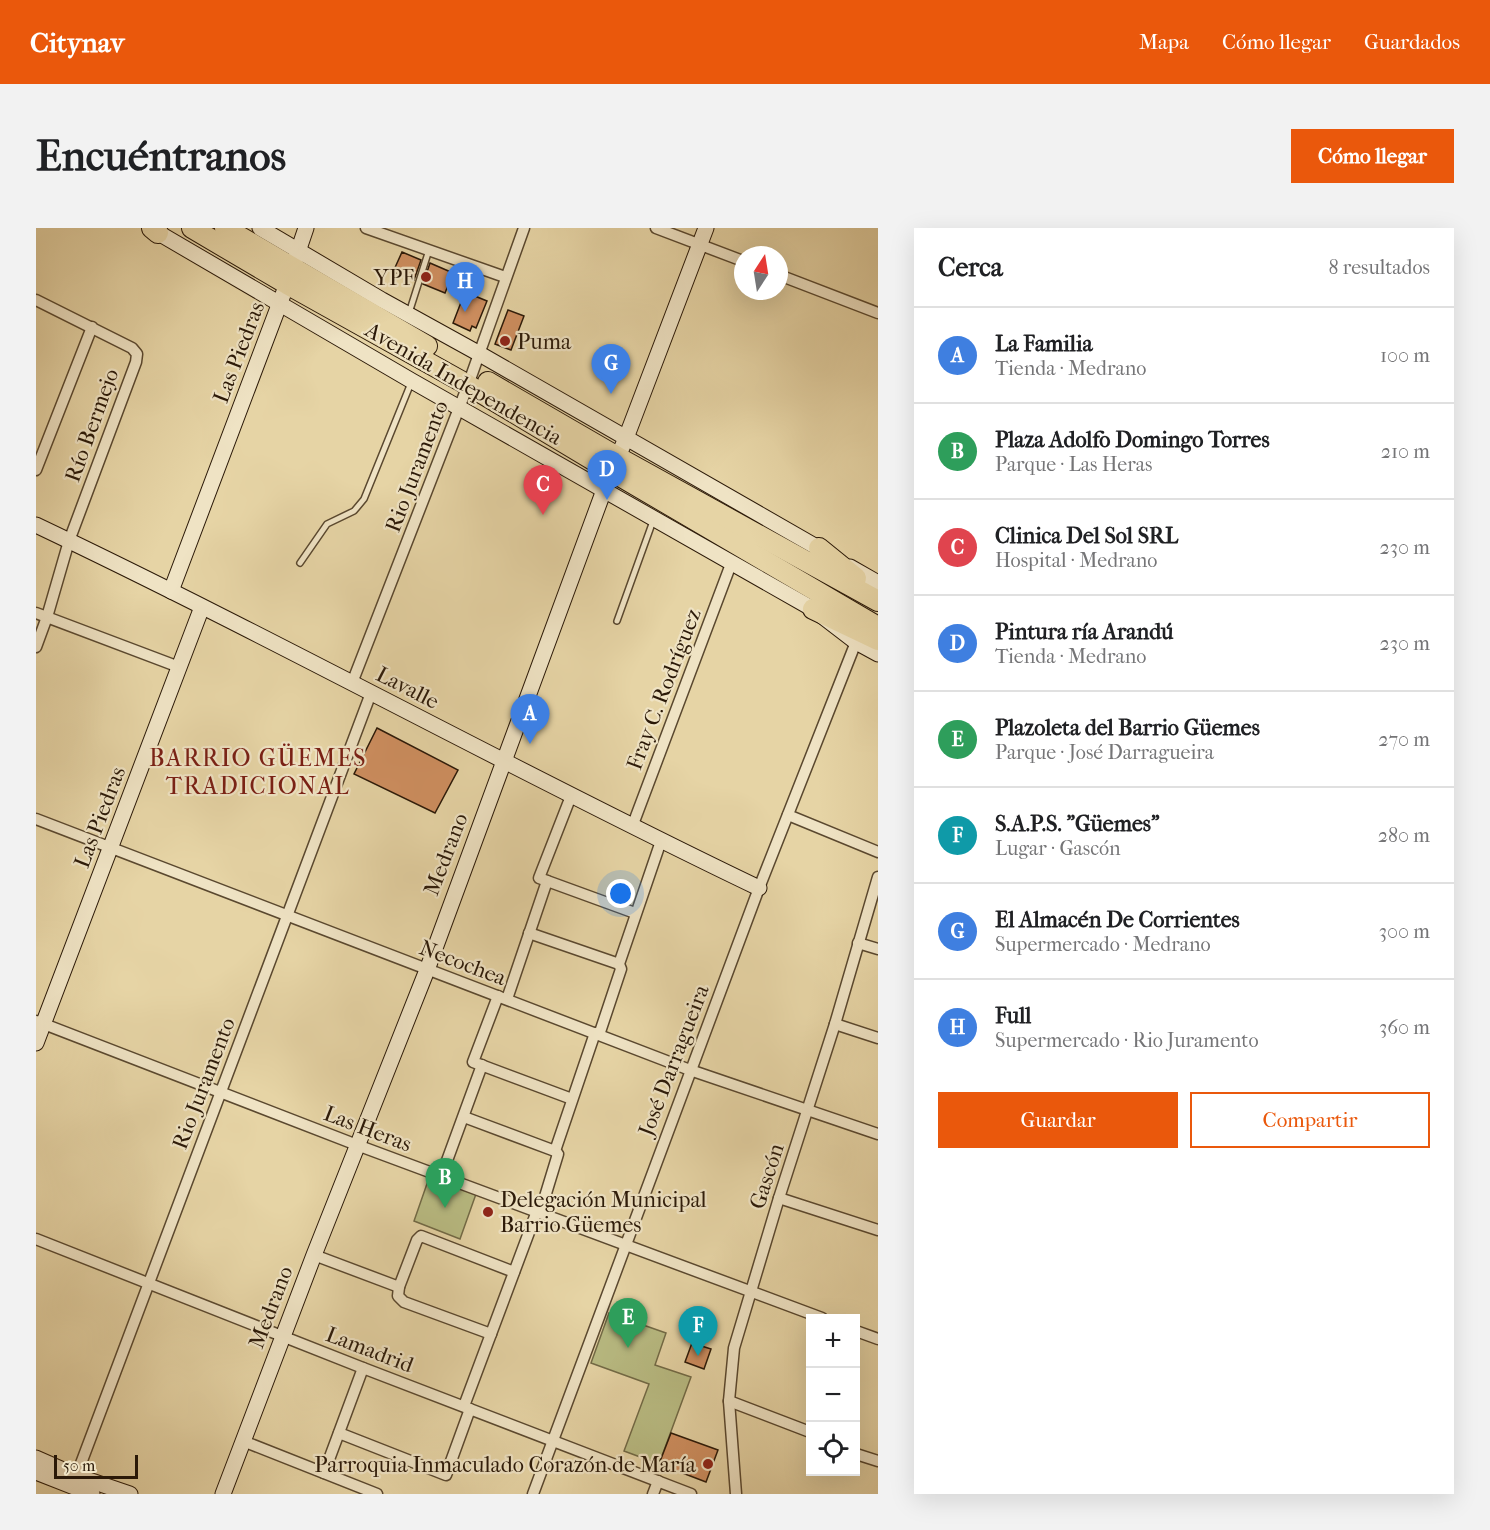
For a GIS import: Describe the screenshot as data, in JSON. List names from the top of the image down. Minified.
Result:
{"streets":{"highway":["Avenida Independencia"],"street":["Las Piedras","Río Bermejo","Rio Juramento","Lavalle","Fray C. Rodríguez","Medrano","Necochea","José Darragueira","Las Heras","Gascón","Lamadrid"]},"crossings":[["Las Piedras","Avenida Independencia"],["Las Piedras","Lavalle"],["Las Piedras","Necochea"],["Las Piedras","Las Heras"],["Avenida Independencia","Rio Juramento"],["Avenida Independencia","Fray C. Rodríguez"],["Avenida Independencia","Medrano"],["Avenida Independencia","José Darragueira"],["Río Bermejo","Lavalle"],["Rio Juramento","Lavalle"],["Rio Juramento","Necochea"],["Rio Juramento","Las Heras"],["Rio Juramento","Lamadrid"],["Lavalle","Fray C. Rodríguez"],["Lavalle","Medrano"],["Lavalle","José Darragueira"],["Medrano","Necochea"],["Medrano","Las Heras"],["Medrano","Lamadrid"],["Necochea","José Darragueira"],["Necochea","Gascón"],["José Darragueira","Las Heras"],["José Darragueira","Lamadrid"],["Las Heras","Gascón"]],"districts":["BARRIO GÜEMES TRADICIONAL"],"places":["YPF","Puma","Delegación Municipal Barrio Güemes","Parroquia Inmaculado Corazón de María"],"scale_bar":"50 m","north":"top","page":{"header":"Citynav","nav":["Mapa","Cómo llegar","Guardados"],"buttons":["Cómo llegar",["Guardar","Compartir"]],"title":"Encuéntranos","heading":["Cerca","8 resultados"],"pins":["H","G","D","C","A","B","E","F"],"list":[{"mark":"A","name":"La Familia","note":"Tienda · Medrano","value":"100 m"},{"mark":"B","name":"Plaza Adolfo Domingo Torres","note":"Parque · Las Heras","value":"210 m"},{"mark":"C","name":"Clinica Del Sol SRL","note":"Hospital · Medrano","value":"230 m"},{"mark":"D","name":"Pintura ría Arandú","note":"Tienda · Medrano","value":"230 m"},{"mark":"E","name":"Plazoleta del Barrio Güemes","note":"Parque · José Darragueira","value":"270 m"},{"mark":"F","name":"S.A.P.S. \"Güemes\"","note":"Lugar · Gascón","value":"280 m"},{"mark":"G","name":"El Almacén De Corrientes","note":"Supermercado · Medrano","value":"300 m"},{"mark":"H","name":"Full","note":"Supermercado · Rio Juramento","value":"360 m"}],"map_buttons":["+","−"],"scale":"50 m"}}
